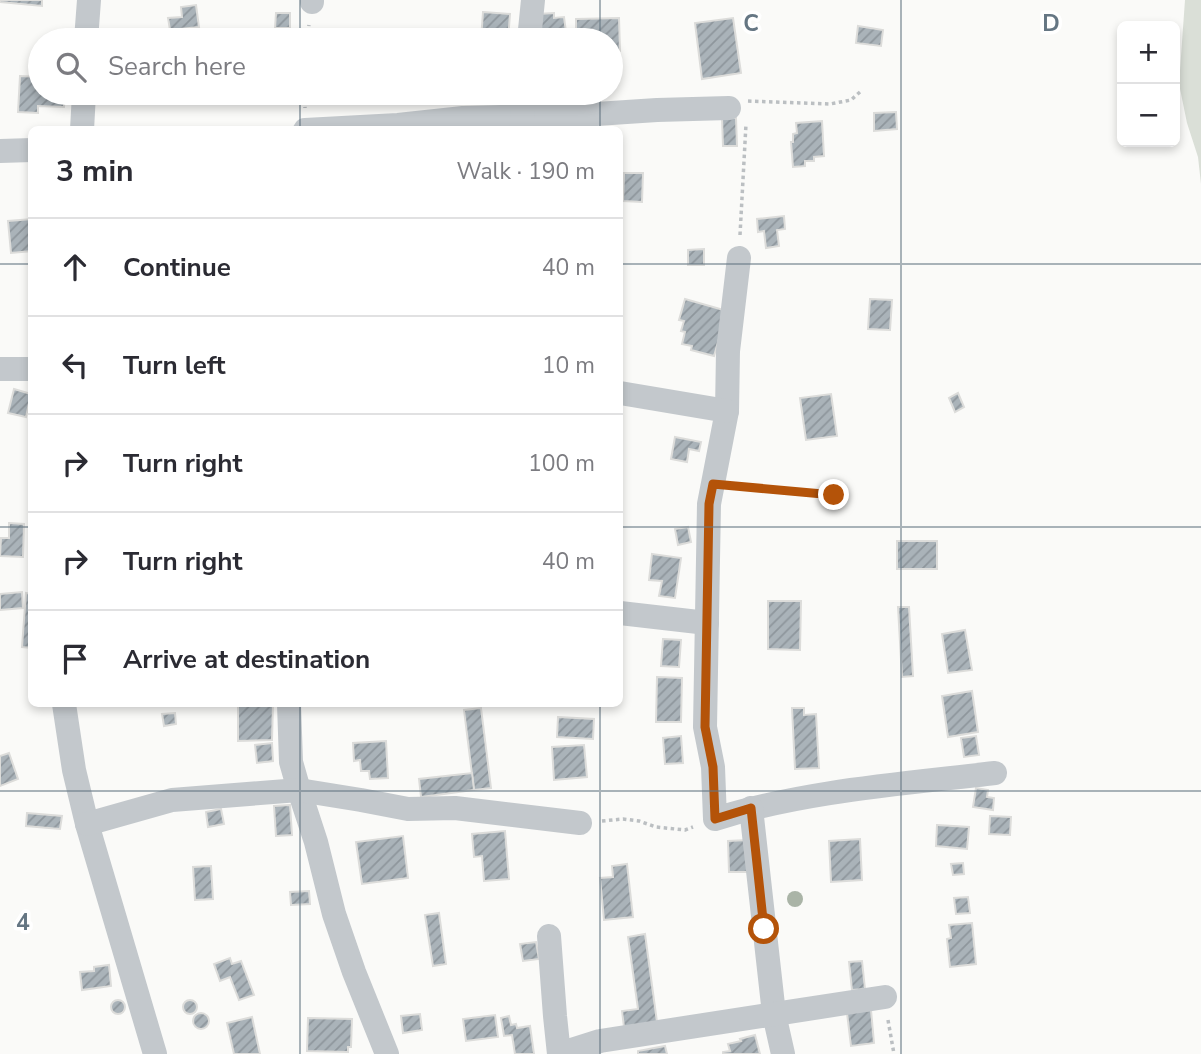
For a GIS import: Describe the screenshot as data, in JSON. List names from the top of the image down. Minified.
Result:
{"page":{"map_buttons":["+","−"],"search":"Search here","heading":["3 min","Walk · 190 m"],"list":[["Continue","40 m"],["Turn left","10 m"],["Turn right","100 m"],["Turn right","40 m"],"Arrive at destination"]},"grid":{"columns":["C","D"],"rows":["4"]}}
